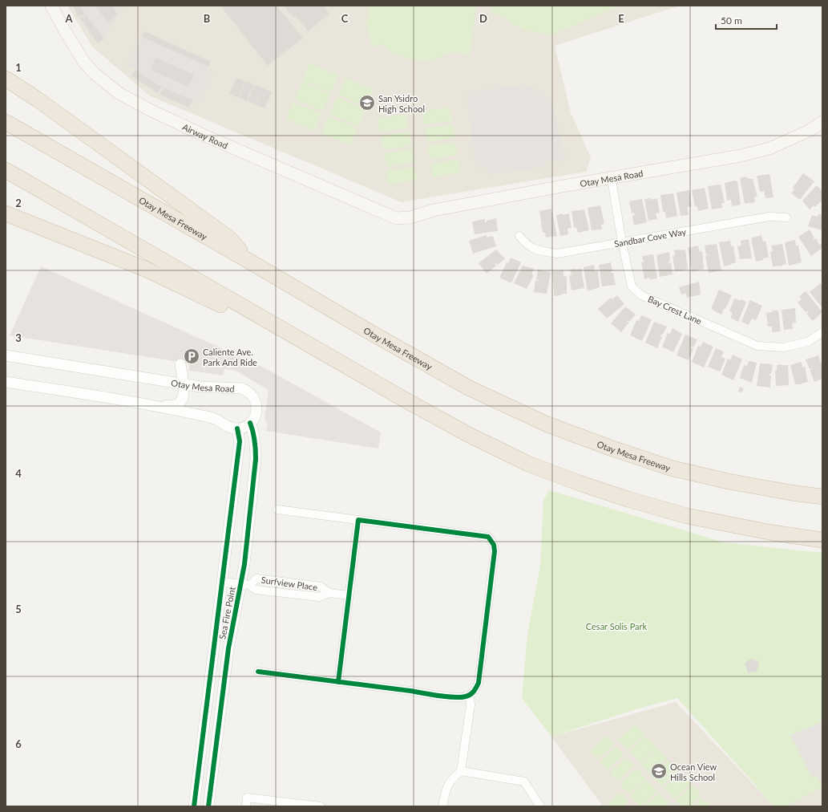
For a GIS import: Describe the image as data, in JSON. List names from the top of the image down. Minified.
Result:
{"streets":{"highway":["Otay Mesa Freeway"],"main road":["Airway Road","Otay Mesa Road"],"street":["Sandbar Cove Way","Bay Crest Lane","Surfview Place","Sea Fire Point"]},"crossings":[["Airway Road","Otay Mesa Road"],["Otay Mesa Road","Bay Crest Lane"],["Otay Mesa Road","Sea Fire Point"],["Sandbar Cove Way","Bay Crest Lane"],["Surfview Place","Sea Fire Point"]],"parks":["Cesar Solis Park"],"places":{"school or university":["San Ysidro High School","Ocean View Hills School"],"parking":["Caliente Ave. Park And Ride"]},"scale_bar":"50 m","grid":{"columns":["A","B","C","D","E"],"rows":["1","2","3","4","5","6"]}}
